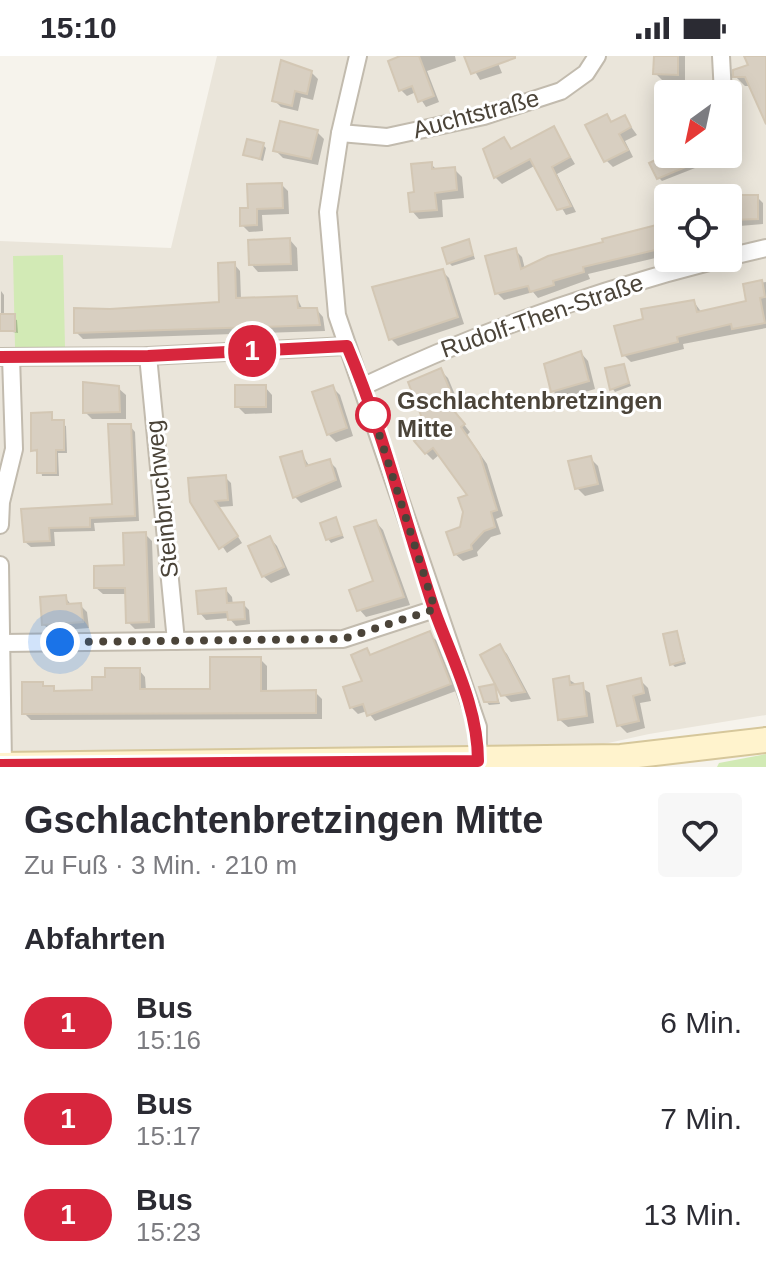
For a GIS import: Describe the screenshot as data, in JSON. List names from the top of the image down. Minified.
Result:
{"streets":{"street":["Auchtstraße","Rudolf-Then-Straße","Steinbruchweg"]},"places":["Gschlachtenbretzingen Mitte"],"lines":["bus line 1"],"north":"bottom left","page":{"status":"15:10","on_map":"1","heading":[["Gschlachtenbretzingen Mitte","Zu Fuß · 3 Min. · 210 m"],"Abfahrten"],"list":[{"mark":"1","name":"Bus","note":"15:16","value":"6 Min."},{"mark":"1","name":"Bus","note":"15:17","value":"7 Min."},{"mark":"1","name":"Bus","note":"15:23","value":"13 Min."}]}}
